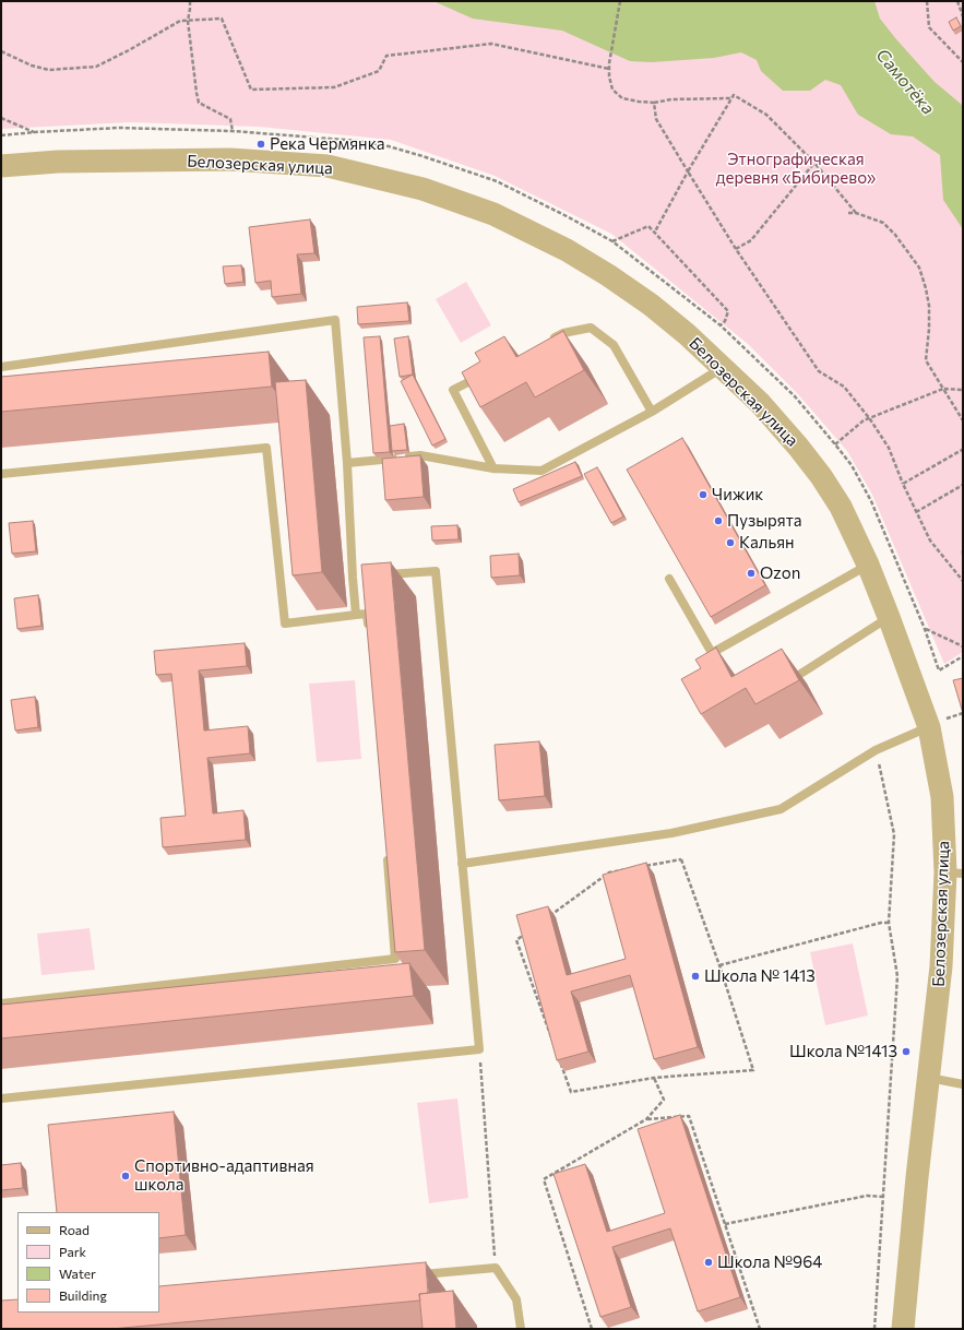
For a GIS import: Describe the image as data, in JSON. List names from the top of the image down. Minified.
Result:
{"streets":{"street":["Белозерская улица"]},"water":["Самотёка"],"parks":["Этнографическая деревня «Бибирево»"],"places":["Река Чермянка","Чижик","Пузырята","Кальян","Ozon","Школа № 1413","Школа №1413","Спортивно-адаптивная школа","Школа №964"],"legend":["Road","Park","Water","Building"]}
